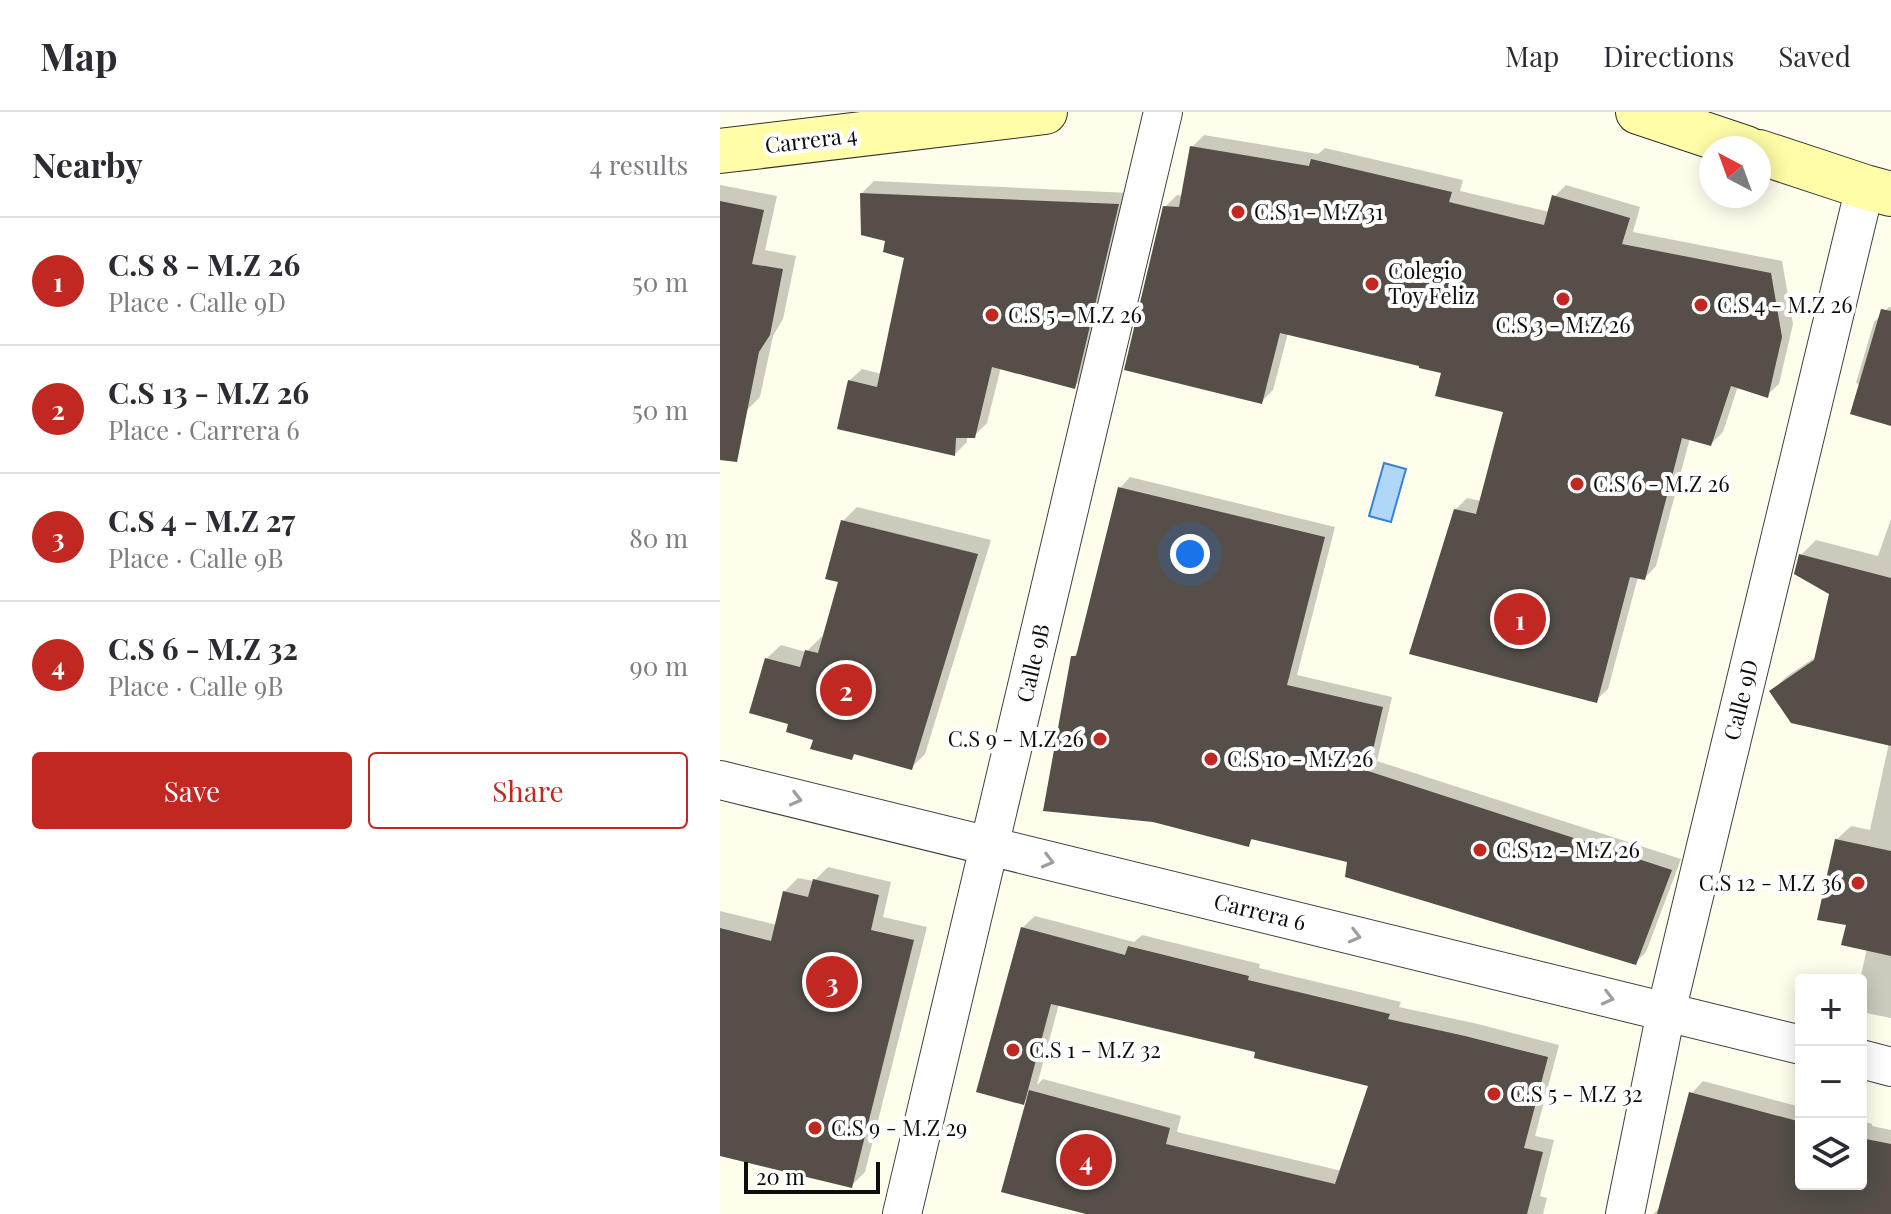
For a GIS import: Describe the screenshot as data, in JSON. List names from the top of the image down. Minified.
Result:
{"streets":{"main road":["Carrera 4"],"street":["Calle 9B","Calle 9D","Carrera 6"]},"crossings":[["Calle 9B","Carrera 6"],["Calle 9D","Carrera 6"]],"one_way":["Carrera 6"],"places":["C.S 1 - M.Z 31","Colegio Toy Feliz","C.S 3 - M.Z 26","C.S 4 - M.Z 26","C.S 5 - M.Z 26","C.S 6 - M.Z 26","C.S 9 - M.Z 26","C.S 10 - M.Z 26","C.S 12 - M.Z 26","C.S 12 - M.Z 36","C.S 1 - M.Z 32","C.S 5 - M.Z 32","C.S 9 - M.Z 29"],"scale_bar":"20 m","north":"top left","page":{"header":"Map","nav":["Map","Directions","Saved"],"heading":["Nearby","4 results"],"list":[{"mark":"1","name":"C.S 8 - M.Z 26","note":"Place · Calle 9D","value":"50 m"},{"mark":"2","name":"C.S 13 - M.Z 26","note":"Place · Carrera 6","value":"50 m"},{"mark":"3","name":"C.S 4 - M.Z 27","note":"Place · Calle 9B","value":"80 m"},{"mark":"4","name":"C.S 6 - M.Z 32","note":"Place · Calle 9B","value":"90 m"}],"pins":["1","2","3","4"],"buttons":["Save","Share"],"map_buttons":["+","−"],"scale":"20 m"}}
